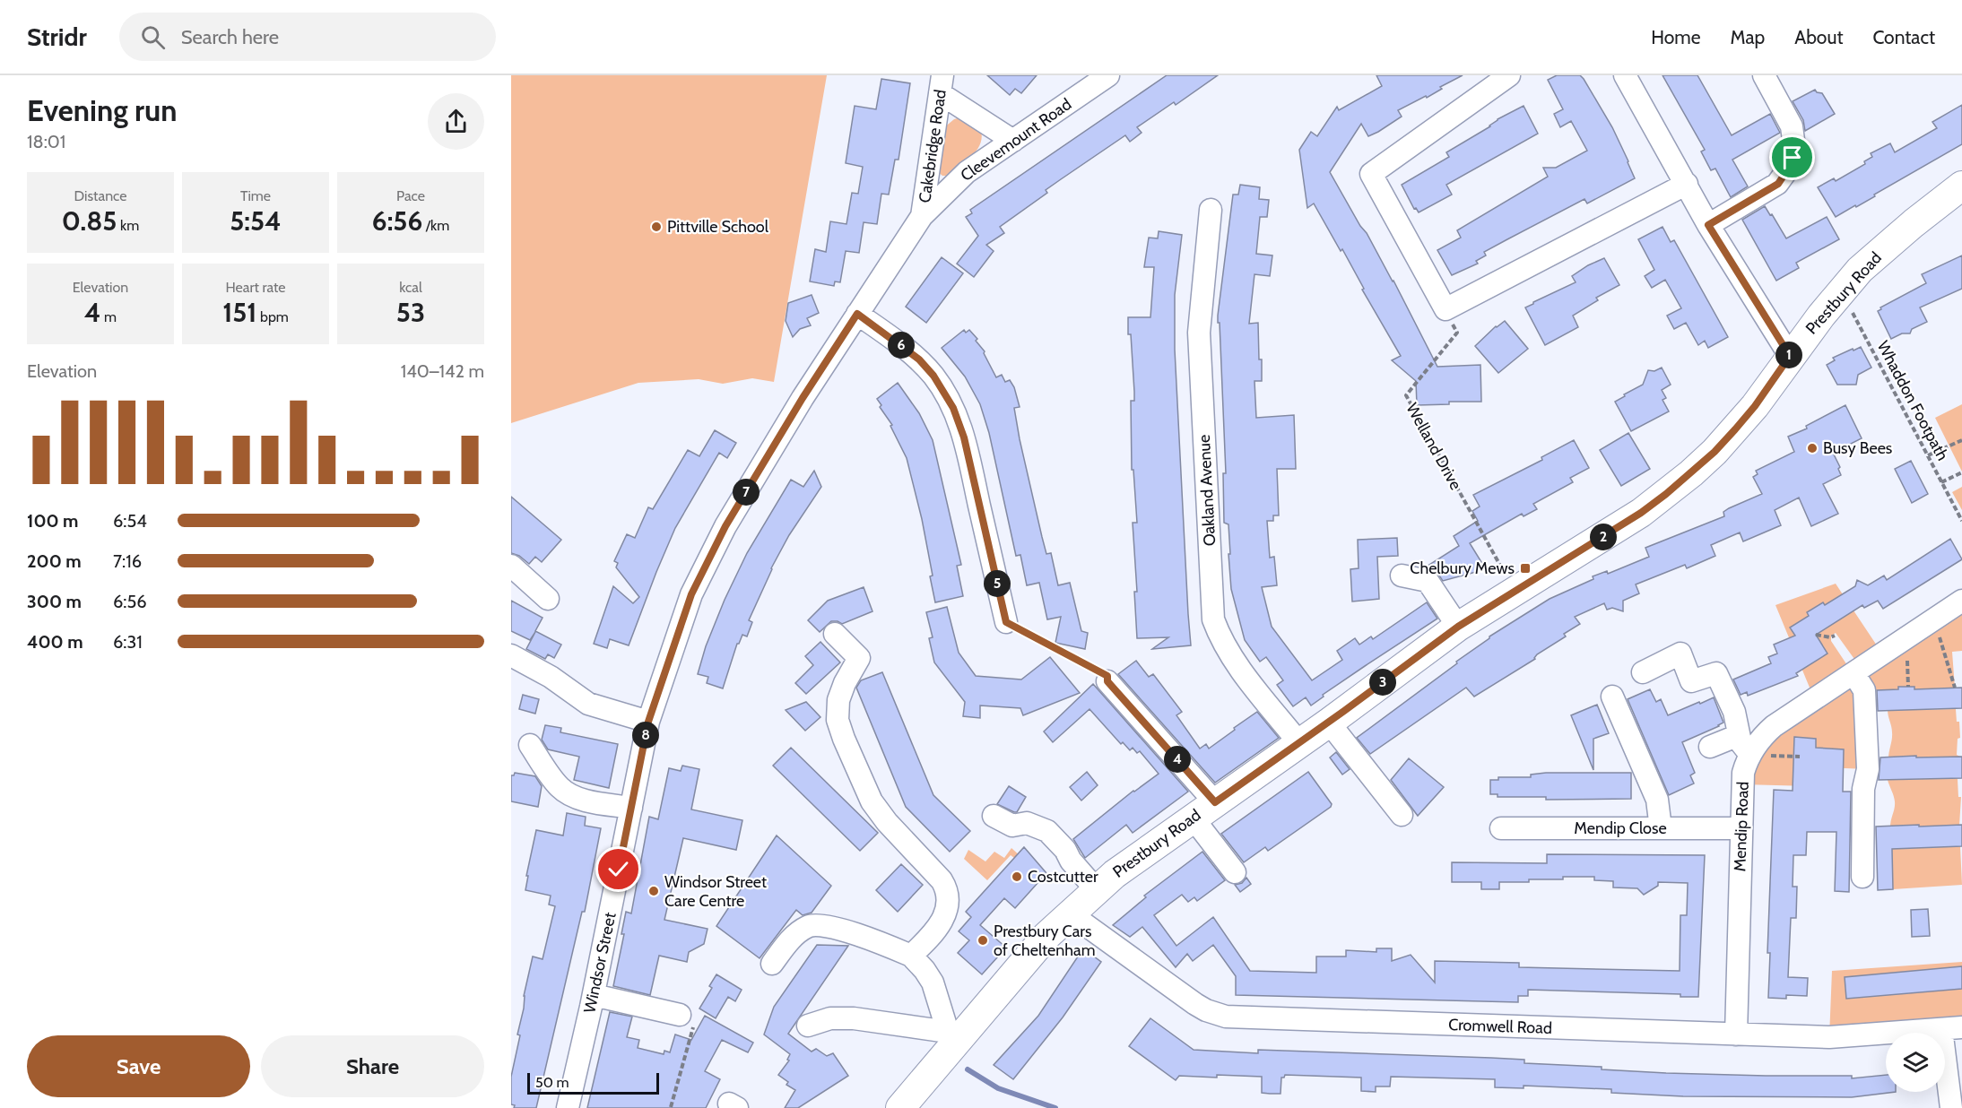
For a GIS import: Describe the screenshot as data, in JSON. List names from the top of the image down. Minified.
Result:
{"streets":{"main road":["Prestbury Road"],"street":["Cleevemount Road","Cakebridge Road","Oakland Avenue","Mendip Road","Mendip Close","Windsor Street","Cromwell Road"],"path":["Whaddon Footpath","Welland Drive"]},"crossings":[["Cleevemount Road","Cakebridge Road"],["Cleevemount Road","Windsor Street"],["Prestbury Road","Whaddon Footpath"],["Prestbury Road","Welland Drive"],["Prestbury Road","Oakland Avenue"],["Prestbury Road","Cromwell Road"],["Mendip Road","Mendip Close"],["Mendip Road","Cromwell Road"]],"places":{"other":["Pittville School","Busy Bees","Costcutter","Windsor Street Care Centre","Prestbury Cars of Cheltenham"],"transit":["Chelbury Mews"]},"scale_bar":"50 m","page":{"header":"Stridr","search":"Search here","nav":["Home","Map","About","Contact"],"heading":["Evening run","18:01"],"stats":[["Distance","0.85 km"],["Time","5:54"],["Pace","6:56 /km"],["Elevation","4 m"],["Heart rate","151 bpm"],["kcal","53"]],"pins":["6","1","7","2","5","3","8","4"],"chart":["Elevation","140–142 m"],"list":[{"name":"100 m","note":"6:54"},{"name":"200 m","note":"7:16"},{"name":"300 m","note":"6:56"},{"name":"400 m","note":"6:31"}],"buttons":["Save","Share"],"scale":"50 m"}}
